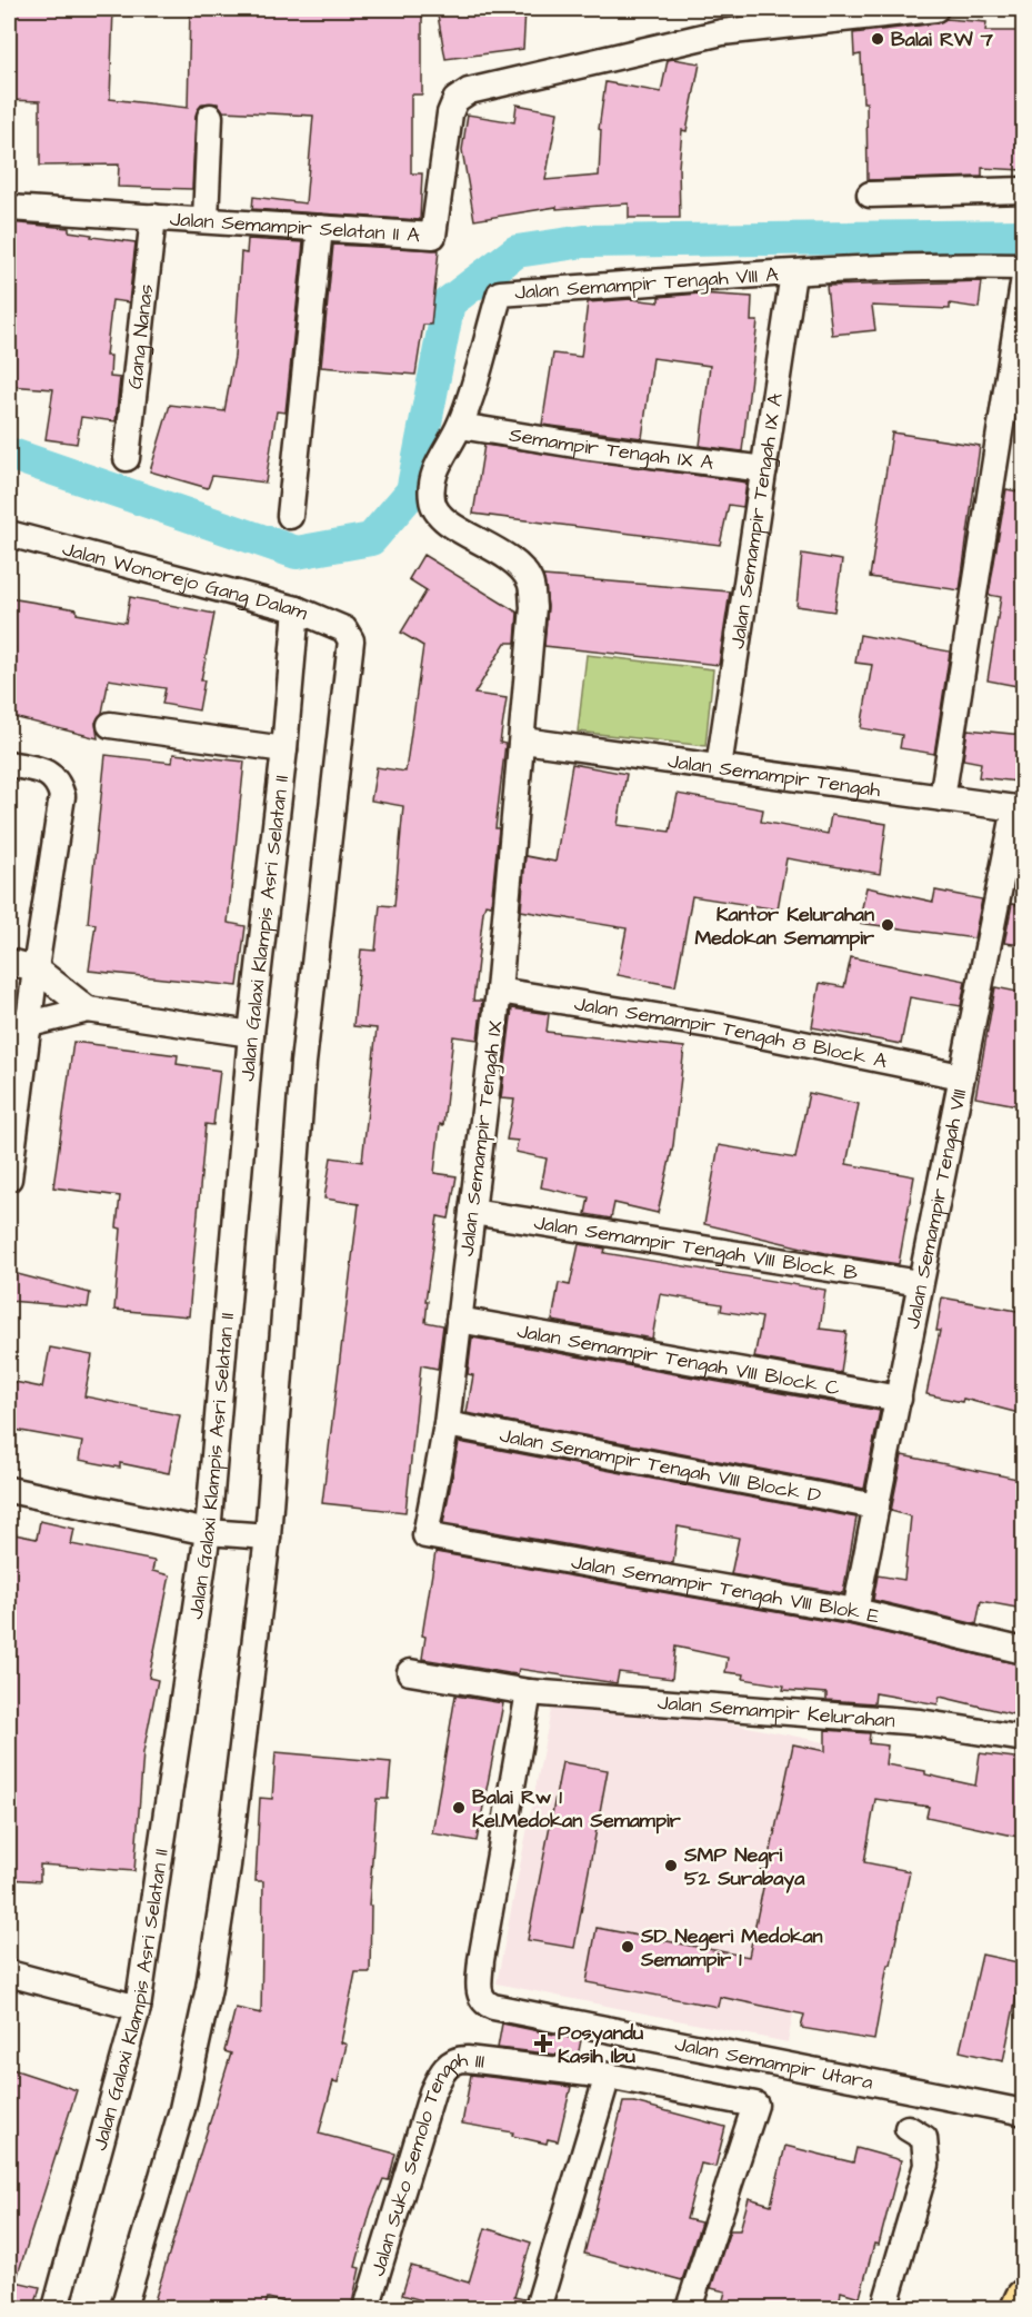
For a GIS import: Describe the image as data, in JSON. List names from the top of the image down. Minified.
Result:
{"streets":{"street":["Jalan Semampir Selatan II A","Jalan Semampir Tengah VIII A","Gang Nanas","Semampir Tengah IX A","Jalan Semampir Tengah IX A","Jalan Wonorejo Gang Dalam","Jalan Semampir Tengah","Jalan Galaxi Klampis Asri Selatan II","Jalan Semampir Tengah 8 Block A","Jalan Semampir Tengah IX","Jalan Semampir Tengah VIII","Jalan Semampir Tengah VIII Block B","Jalan Semampir Tengah VIII Block C","Jalan Semampir Tengah VIII Block D","Jalan Semampir Tengah VIII Blok E","Jalan Semampir Kelurahan","Jalan Semampir Utara","Jalan Suko Semolo Tengah III"]},"crossings":[["Jalan Semampir Selatan II A","Gang Nanas"],["Jalan Semampir Tengah VIII A","Semampir Tengah IX A"],["Jalan Semampir Tengah VIII A","Jalan Semampir Tengah IX A"],["Jalan Semampir Tengah VIII A","Jalan Semampir Tengah"],["Jalan Semampir Tengah VIII A","Jalan Semampir Tengah IX"],["Semampir Tengah IX A","Jalan Semampir Tengah IX A"],["Jalan Semampir Tengah IX A","Jalan Semampir Tengah"],["Jalan Wonorejo Gang Dalam","Jalan Galaxi Klampis Asri Selatan II"],["Jalan Semampir Tengah","Jalan Semampir Tengah IX"],["Jalan Semampir Tengah","Jalan Semampir Tengah VIII"],["Jalan Semampir Tengah 8 Block A","Jalan Semampir Tengah IX"],["Jalan Semampir Tengah 8 Block A","Jalan Semampir Tengah VIII"],["Jalan Semampir Tengah IX","Jalan Semampir Tengah VIII Block B"],["Jalan Semampir Tengah IX","Jalan Semampir Tengah VIII Block C"],["Jalan Semampir Tengah IX","Jalan Semampir Tengah VIII Block D"],["Jalan Semampir Tengah IX","Jalan Semampir Tengah VIII Blok E"],["Jalan Semampir Tengah VIII","Jalan Semampir Tengah VIII Block B"],["Jalan Semampir Tengah VIII","Jalan Semampir Tengah VIII Block C"],["Jalan Semampir Tengah VIII","Jalan Semampir Tengah VIII Block D"],["Jalan Semampir Tengah VIII","Jalan Semampir Tengah VIII Blok E"],["Jalan Semampir Kelurahan","Jalan Semampir Utara"]],"places":{"other":["Balai RW 7","Kantor Kelurahan Medokan Semampir","Balai Rw 1 Kel.Medokan Semampir","SMP Negri 52 Surabaya","SD Negeri Medokan Semampir 1"],"health":["Posyandu Kasih Ibu"]}}
